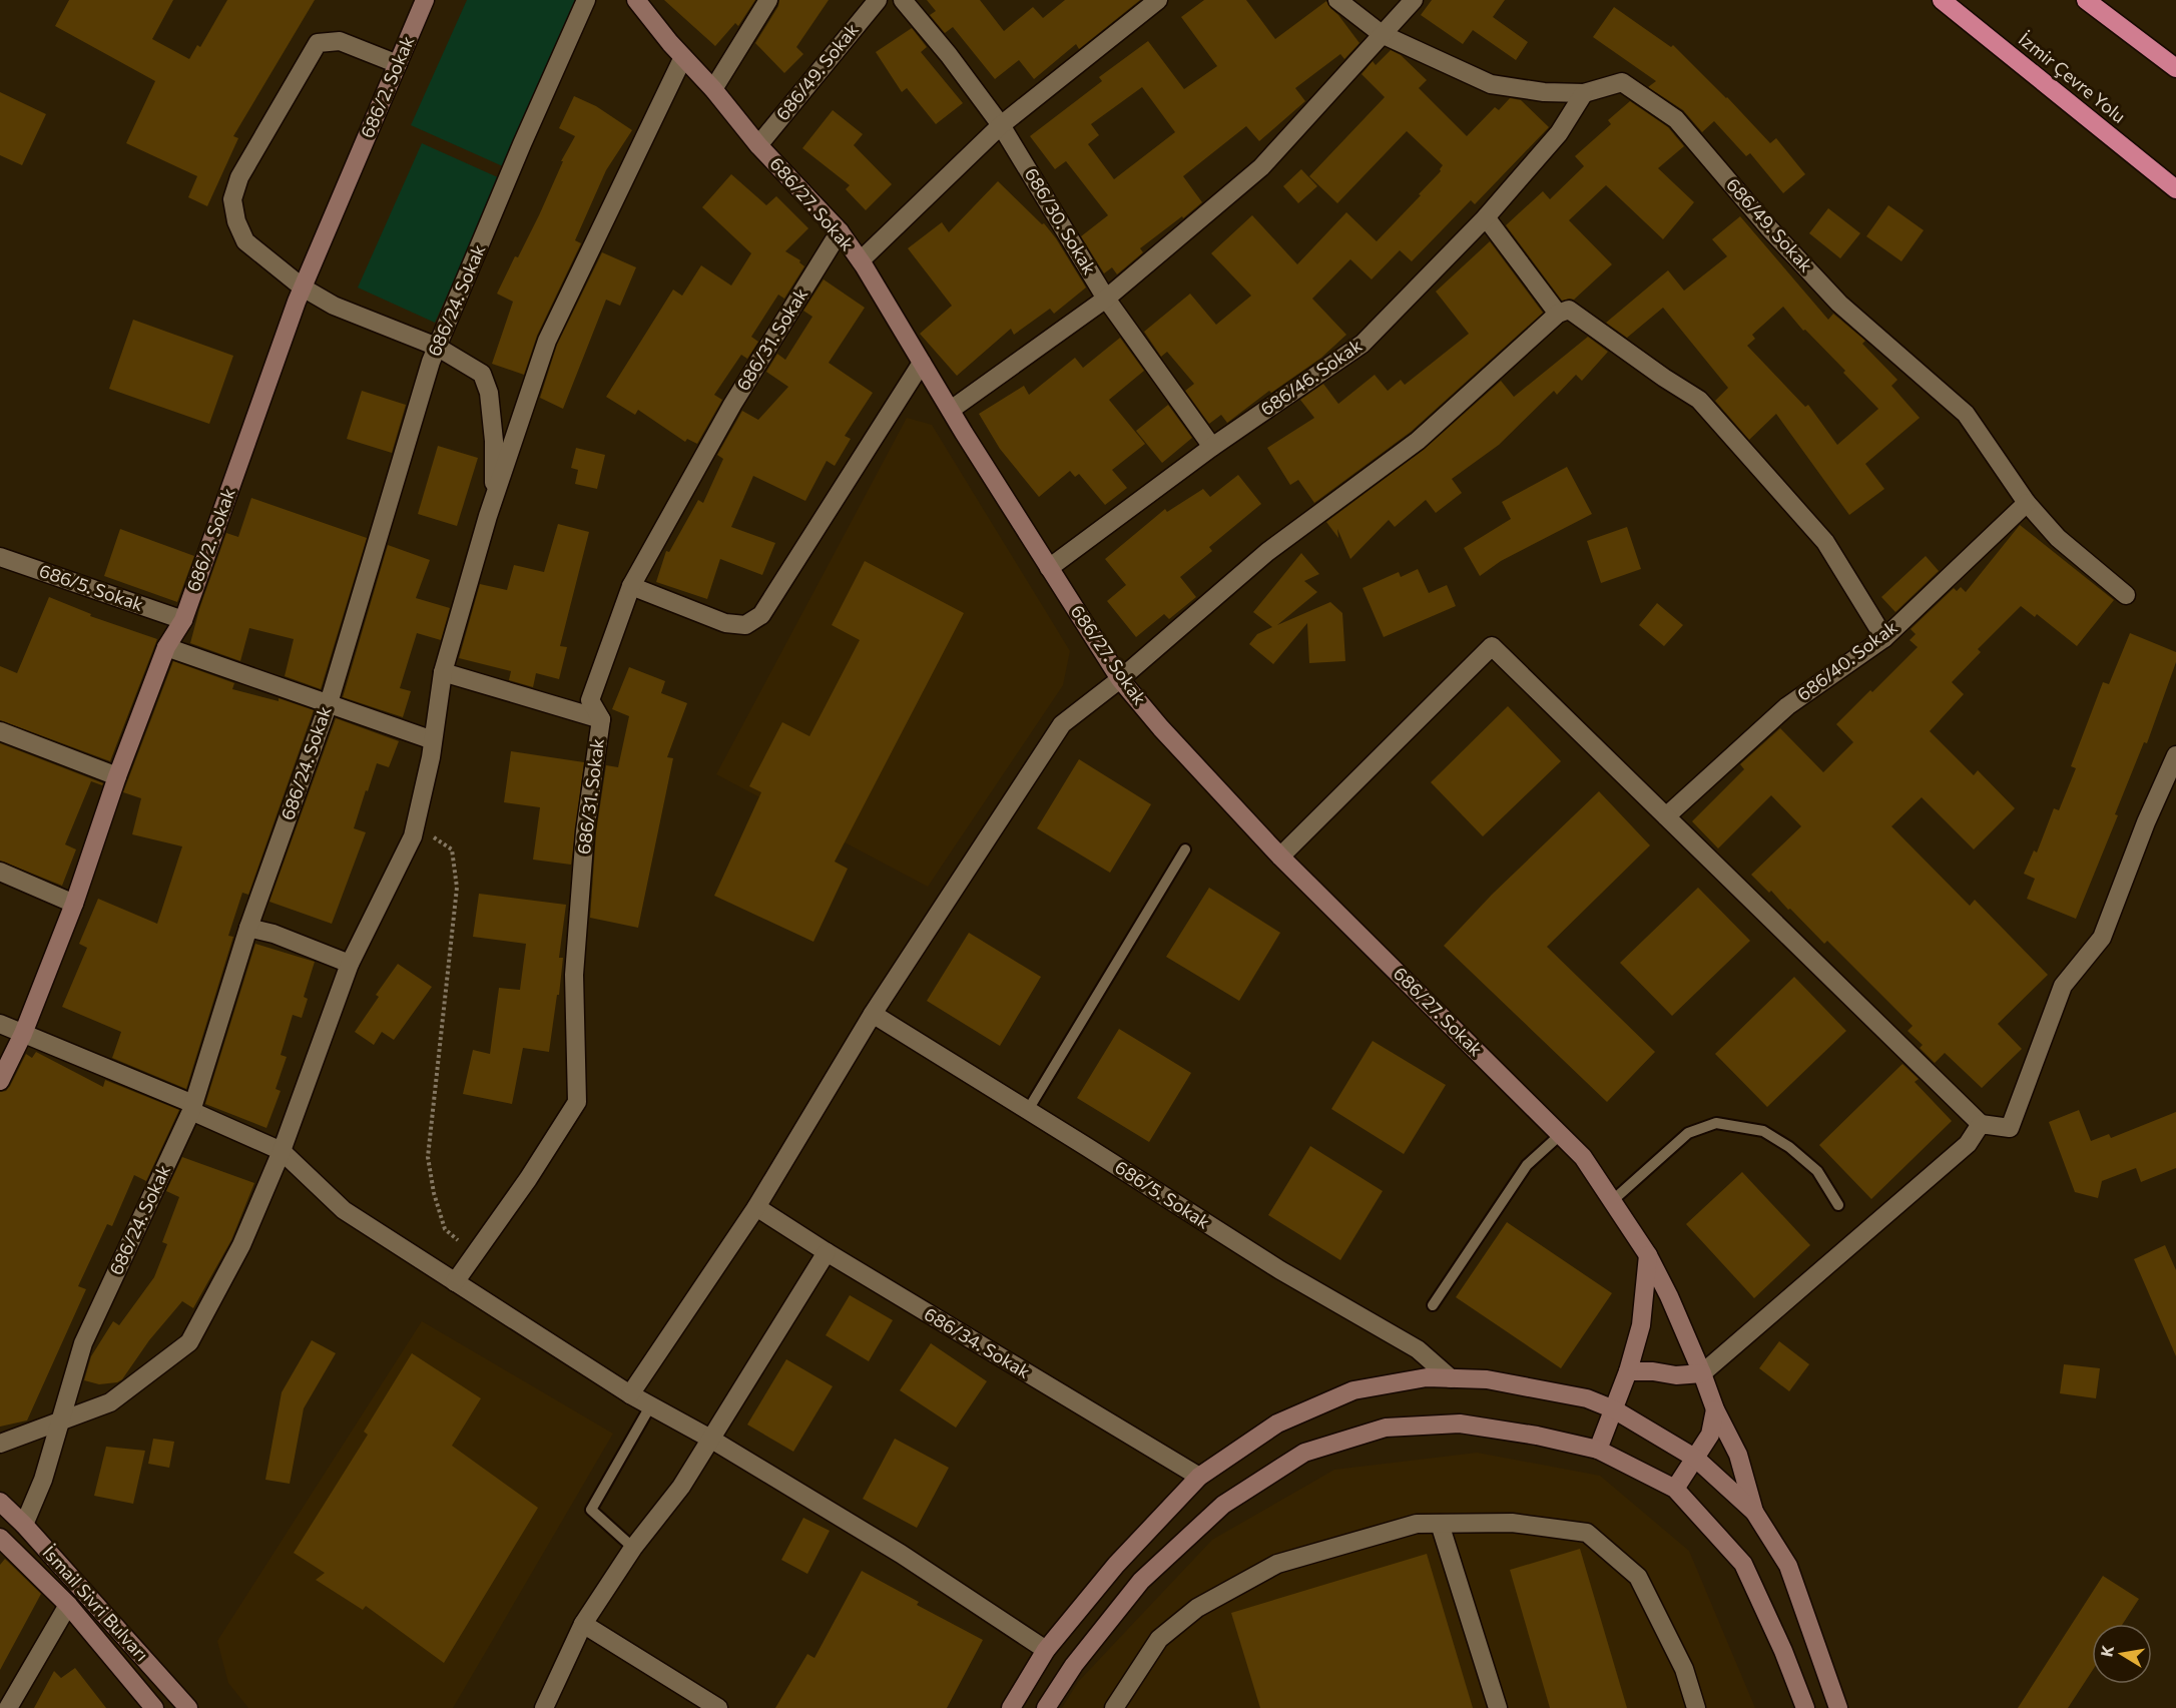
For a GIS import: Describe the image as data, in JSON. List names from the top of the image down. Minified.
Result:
{"streets":{"highway":["İzmir Çevre Yolu"],"street":["686/49. Sokak","686/2. Sokak","686/27. Sokak","686/30. Sokak","686/24. Sokak","686/31. Sokak","686/46. Sokak","686/5. Sokak","686/40. Sokak","686/34. Sokak","İsmail Sivri Bulvarı"]},"crossings":[["686/49. Sokak","686/27. Sokak"],["686/49. Sokak","686/46. Sokak"],["686/49. Sokak","686/40. Sokak"],["686/2. Sokak","686/5. Sokak"],["686/27. Sokak","686/31. Sokak"],["686/27. Sokak","686/46. Sokak"],["686/30. Sokak","686/46. Sokak"],["686/24. Sokak","İsmail Sivri Bulvarı"]],"north":"left"}
